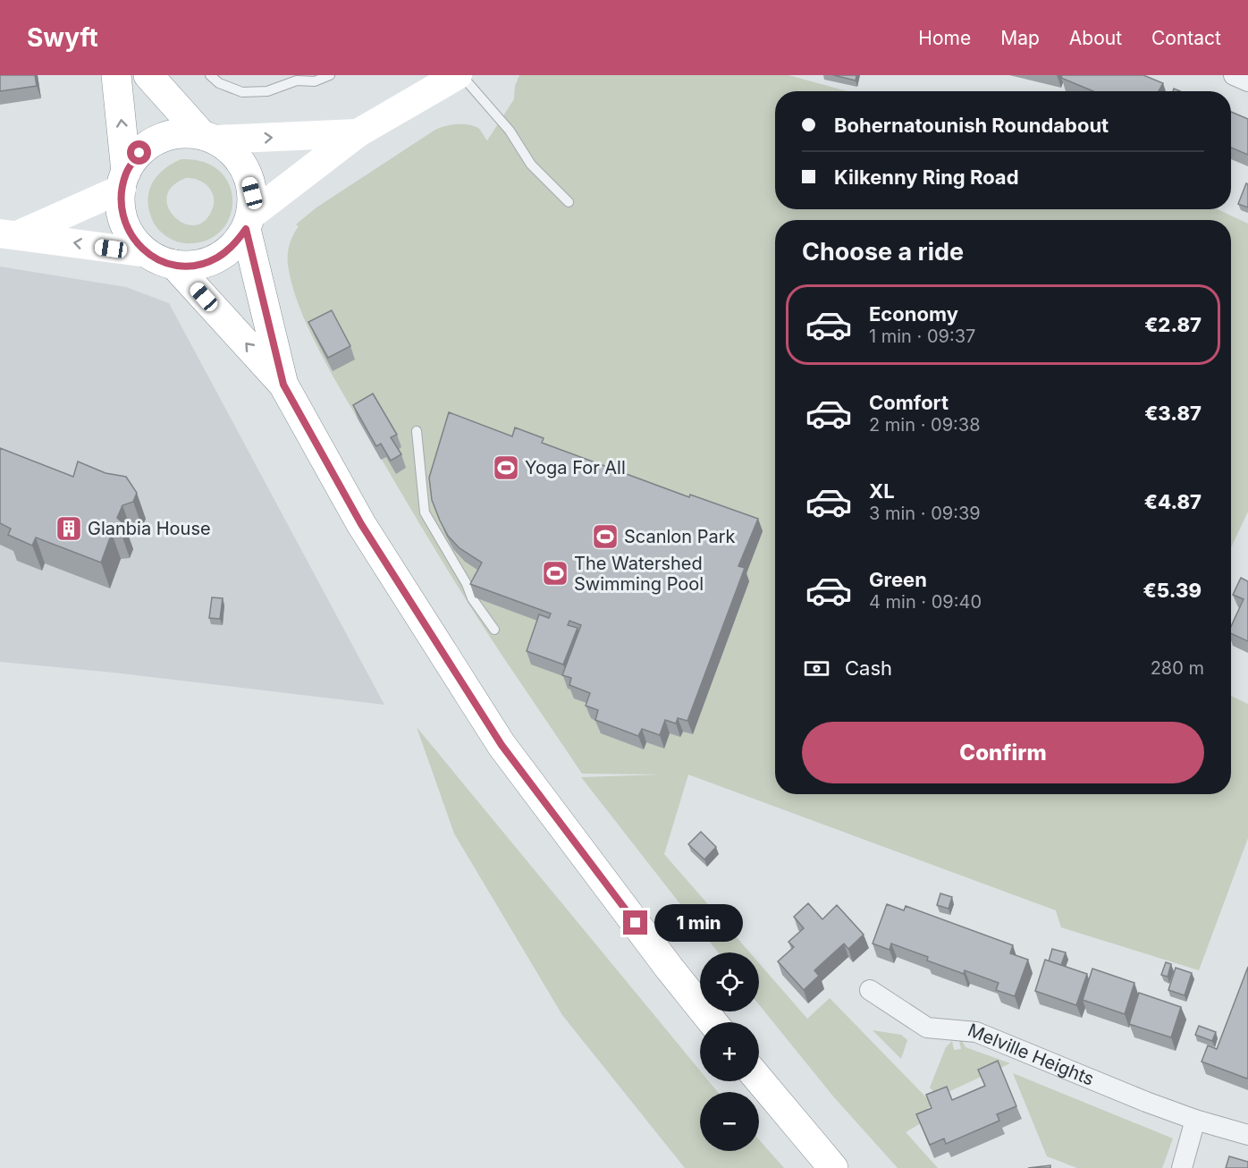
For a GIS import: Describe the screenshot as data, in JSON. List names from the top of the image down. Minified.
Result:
{"streets":{"street":["Melville Heights"]},"places":{"sports":["Yoga For All","Scanlon Park","The Watershed Swimming Pool"],"building":["Glanbia House"]},"page":{"header":"Swyft","nav":["Home","Map","About","Contact"],"banner":["Bohernatounish Roundabout","Kilkenny Ring Road"],"heading":"Choose a ride","list":[{"name":"Economy","note":"1 min · 09:37","value":"€2.87"},{"name":"Comfort","note":"2 min · 09:38","value":"€3.87"},{"name":"XL","note":"3 min · 09:39","value":"€4.87"},{"name":"Green","note":"4 min · 09:40","value":"€5.39"}],"pay":["Cash","280 m"],"buttons":"Confirm","bubble":"1 min","map_buttons":["+","−"]}}
